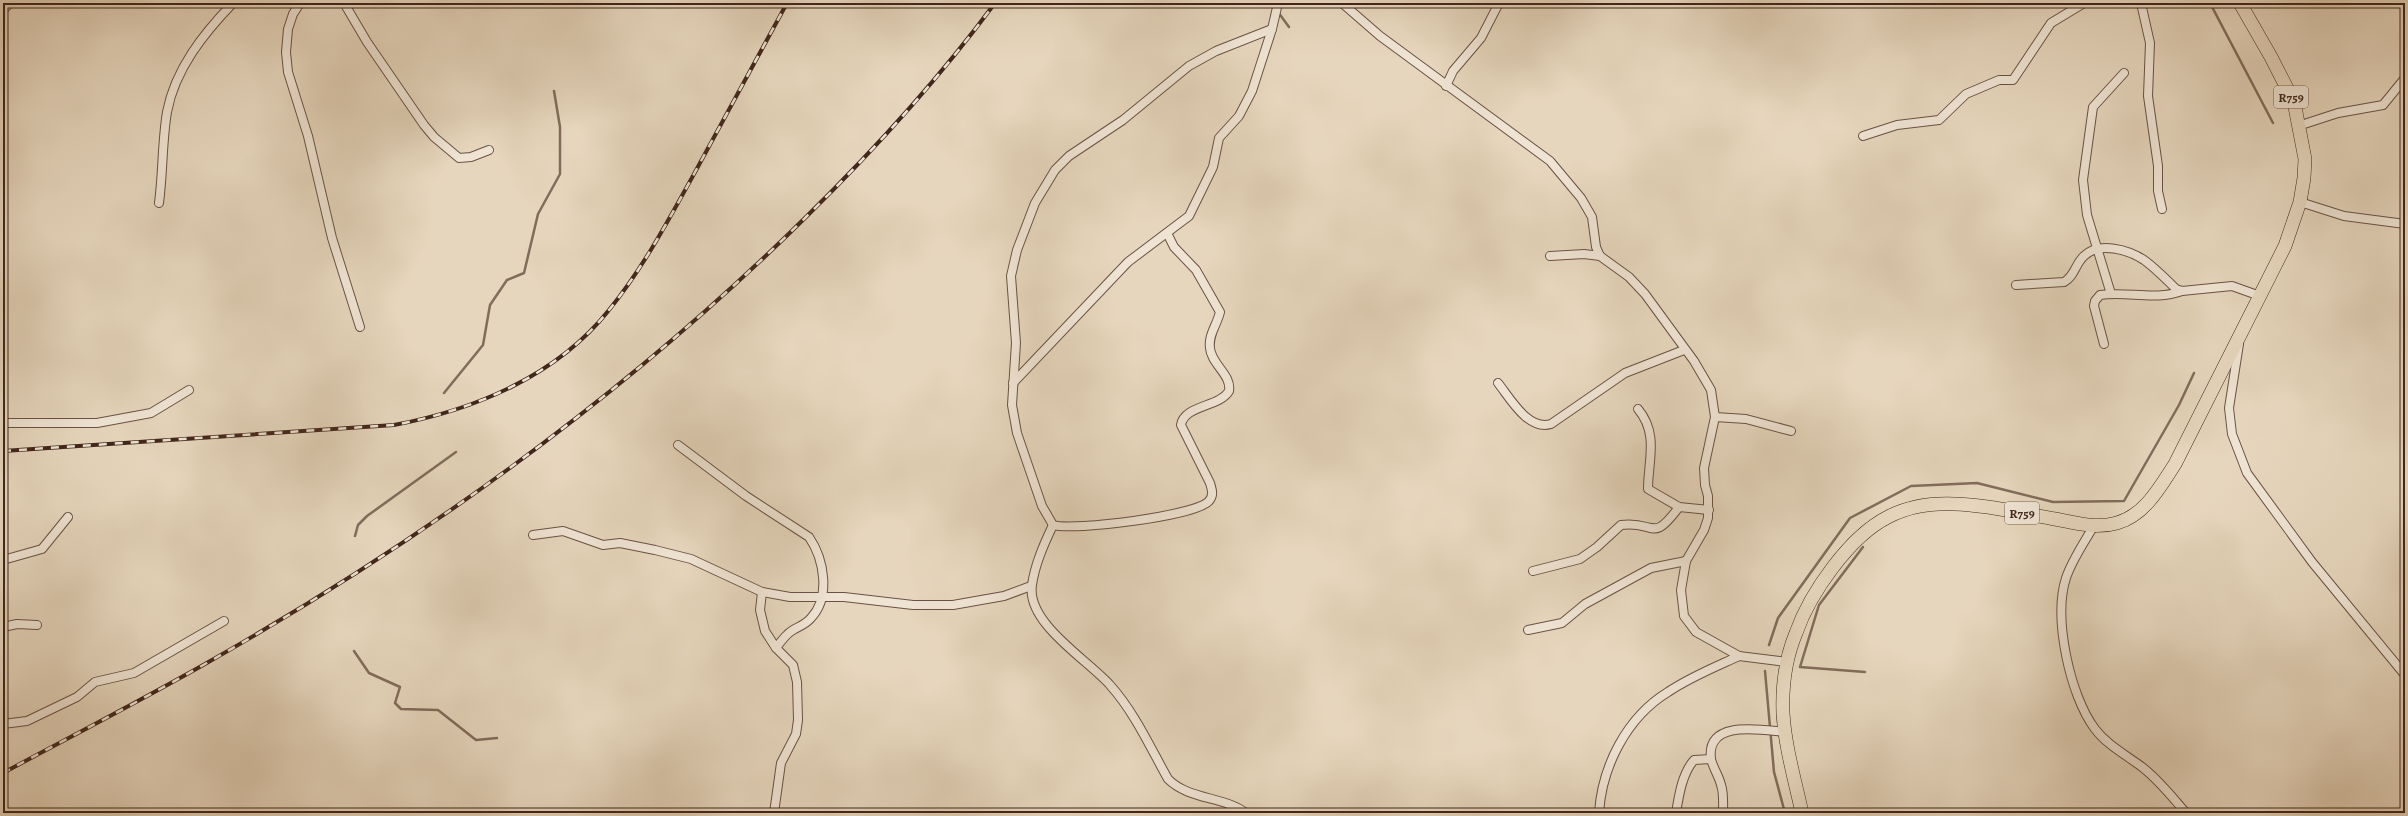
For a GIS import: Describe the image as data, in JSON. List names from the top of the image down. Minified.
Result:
{"streets":{"main road":["R759"]}}
